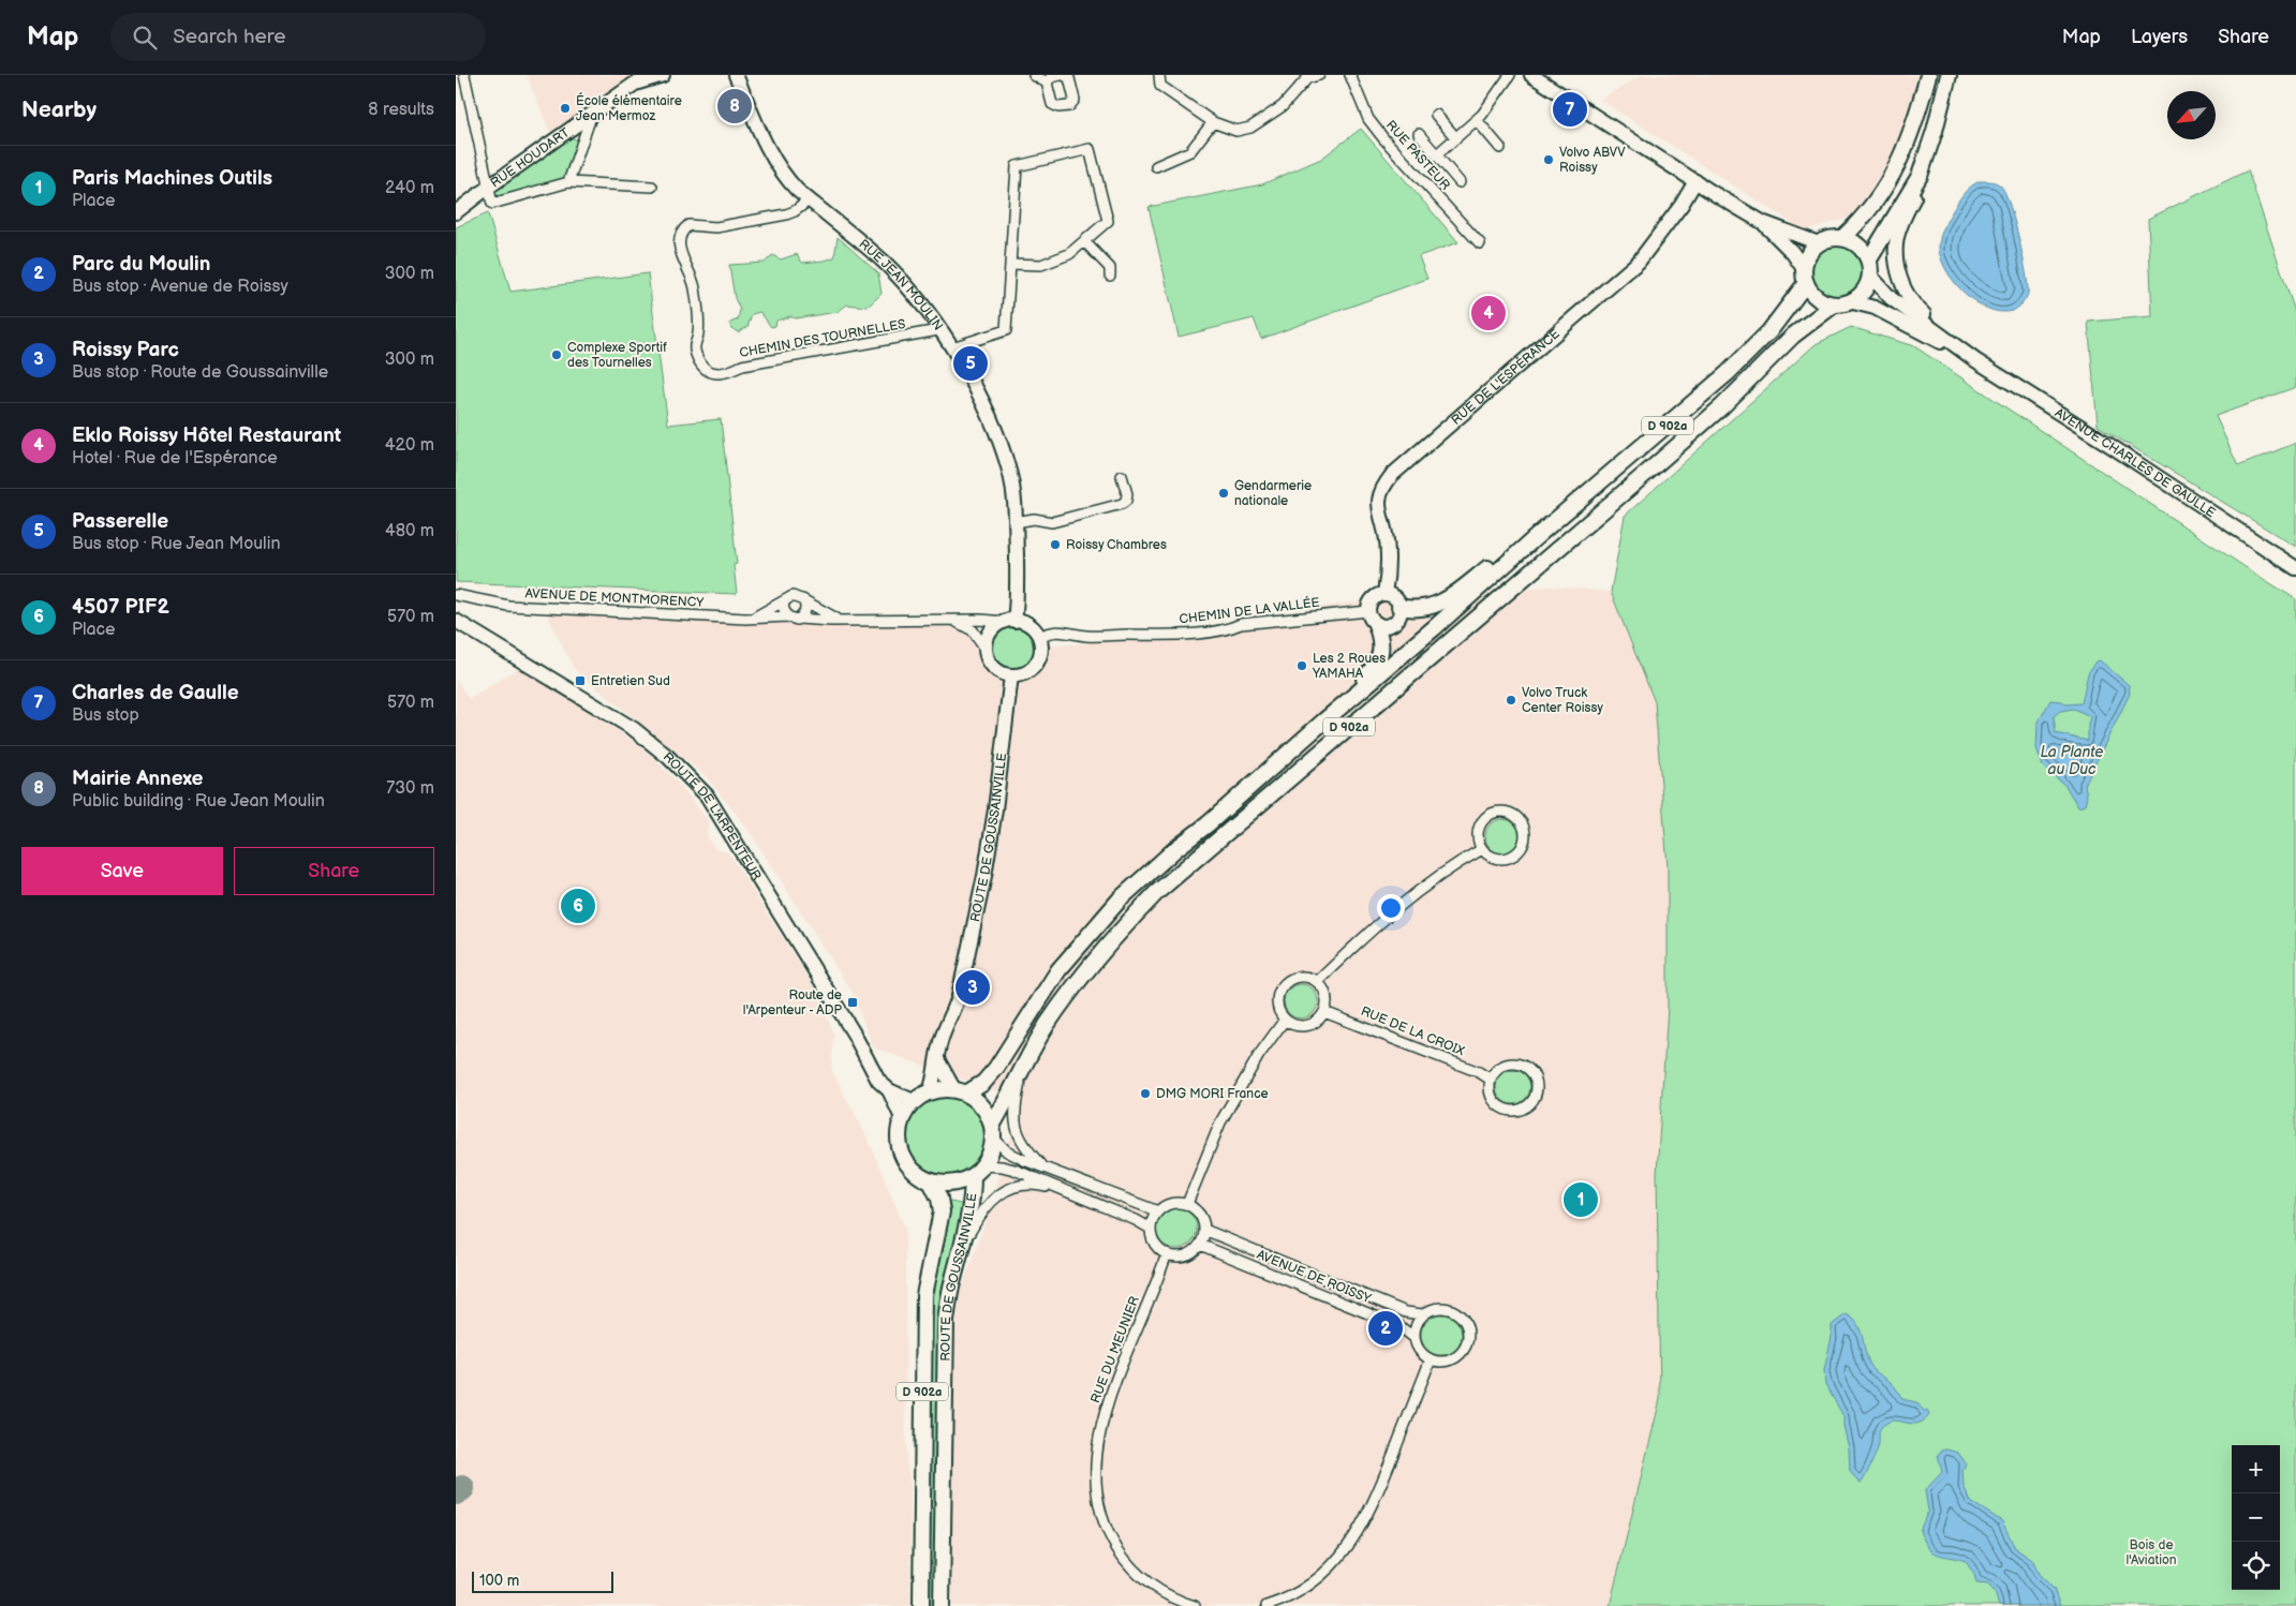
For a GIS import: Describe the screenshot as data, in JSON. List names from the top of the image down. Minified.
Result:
{"streets":{"main road":["RUE HOUDART","RUE JEAN MOULIN","RUE DE L'ESPÉRANCE","D 902a","AVENUE CHARLES DE GAULLE","ROUTE DE L'ARPENTEUR","ROUTE DE GOUSSAINVILLE"],"street":["RUE PASTEUR","CHEMIN DES TOURNELLES","AVENUE DE MONTMORENCY","CHEMIN DE LA VALLÉE","RUE DE LA CROIX","AVENUE DE ROISSY","RUE DU MEUNIER"]},"crossings":[["RUE JEAN MOULIN","CHEMIN DES TOURNELLES"],["RUE JEAN MOULIN","CHEMIN DE LA VALLÉE"],["RUE JEAN MOULIN","ROUTE DE GOUSSAINVILLE"],["RUE DE L'ESPÉRANCE","CHEMIN DE LA VALLÉE"],["D 902a","AVENUE CHARLES DE GAULLE"],["D 902a","ROUTE DE L'ARPENTEUR"],["D 902a","ROUTE DE GOUSSAINVILLE"],["CHEMIN DE LA VALLÉE","ROUTE DE GOUSSAINVILLE"],["ROUTE DE L'ARPENTEUR","ROUTE DE GOUSSAINVILLE"],["AVENUE DE ROISSY","RUE DU MEUNIER"]],"water":["La Plante au Duc"],"parks":["Bois de l'Aviation"],"places":{"other":["École élémentaire Jean Mermoz","Volvo ABVV Roissy","Complexe Sportif des Tournelles","Gendarmerie nationale","Roissy Chambres","Les 2 Roues YAMAHA","Volvo Truck Center Roissy","DMG MORI France"],"transit":["Entretien Sud","Route de l'Arpenteur - ADP"]},"scale_bar":"100 m","north":"bottom left","page":{"header":"Map","search":"Search here","nav":["Map","Layers","Share"],"heading":["Nearby","8 results"],"pins":["8","7","4","5","6","3","1","2"],"list":[{"mark":"1","name":"Paris Machines Outils","note":"Place","value":"240 m"},{"mark":"2","name":"Parc du Moulin","note":"Bus stop · Avenue de Roissy","value":"300 m"},{"mark":"3","name":"Roissy Parc","note":"Bus stop · Route de Goussainville","value":"300 m"},{"mark":"4","name":"Eklo Roissy Hôtel Restaurant","note":"Hotel · Rue de l'Espérance","value":"420 m"},{"mark":"5","name":"Passerelle","note":"Bus stop · Rue Jean Moulin","value":"480 m"},{"mark":"6","name":"4507 PIF2","note":"Place","value":"570 m"},{"mark":"7","name":"Charles de Gaulle","note":"Bus stop","value":"570 m"},{"mark":"8","name":"Mairie Annexe","note":"Public building · Rue Jean Moulin","value":"730 m"}],"buttons":["Save","Share"],"map_buttons":["+","−"],"scale":"100 m"}}
